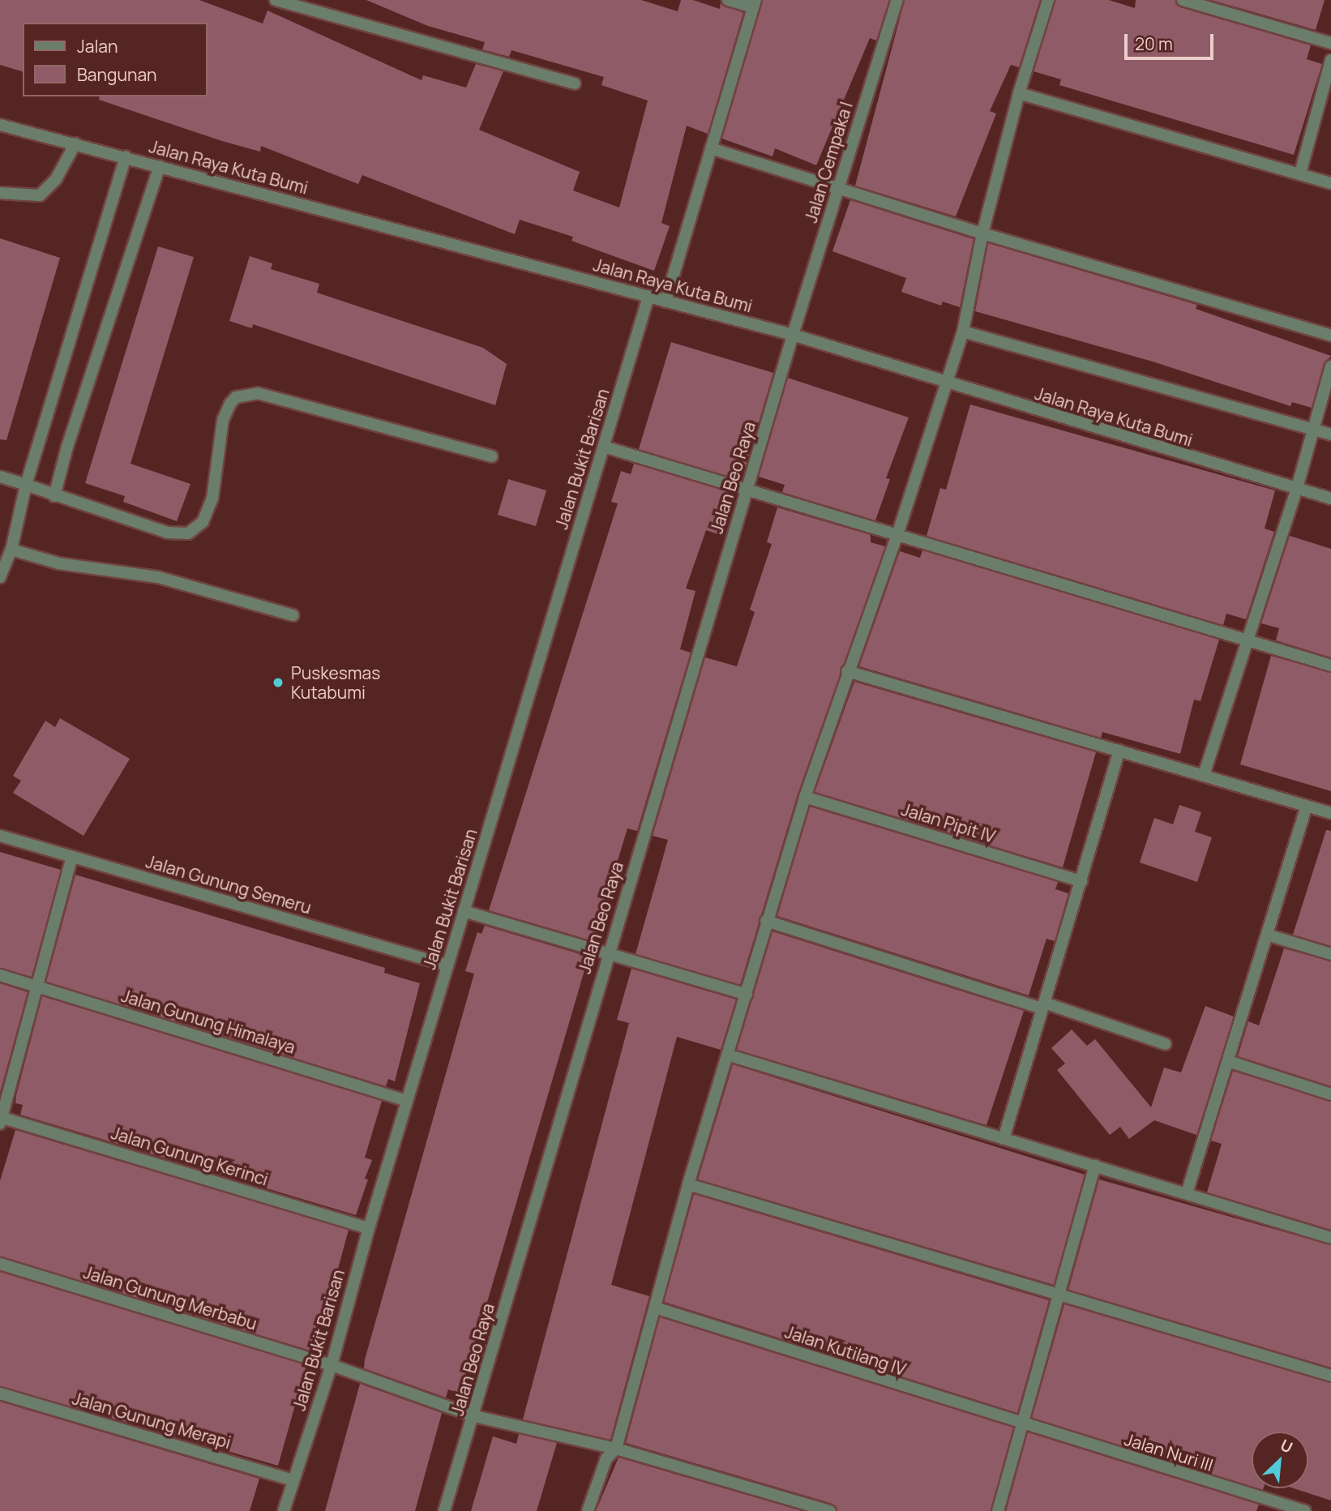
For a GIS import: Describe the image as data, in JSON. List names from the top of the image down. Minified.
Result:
{"streets":{"street":["Jalan Cempaka I","Jalan Raya Kuta Bumi","Jalan Bukit Barisan","Jalan Beo Raya","Jalan Pipit IV","Jalan Gunung Semeru","Jalan Gunung Himalaya","Jalan Gunung Kerinci","Jalan Gunung Merbabu","Jalan Kutilang IV","Jalan Gunung Merapi","Jalan Nuri III"]},"crossings":[["Jalan Cempaka I","Jalan Raya Kuta Bumi"],["Jalan Cempaka I","Jalan Beo Raya"],["Jalan Raya Kuta Bumi","Jalan Bukit Barisan"],["Jalan Raya Kuta Bumi","Jalan Beo Raya"],["Jalan Bukit Barisan","Jalan Gunung Semeru"],["Jalan Bukit Barisan","Jalan Gunung Himalaya"],["Jalan Bukit Barisan","Jalan Gunung Kerinci"],["Jalan Bukit Barisan","Jalan Gunung Merbabu"],["Jalan Bukit Barisan","Jalan Gunung Merapi"],["Jalan Beo Raya","Jalan Gunung Merbabu"],["Jalan Kutilang IV","Jalan Nuri III"]],"places":["Puskesmas Kutabumi"],"legend":["Jalan","Bangunan"],"scale_bar":"20 m","north":"top right"}
